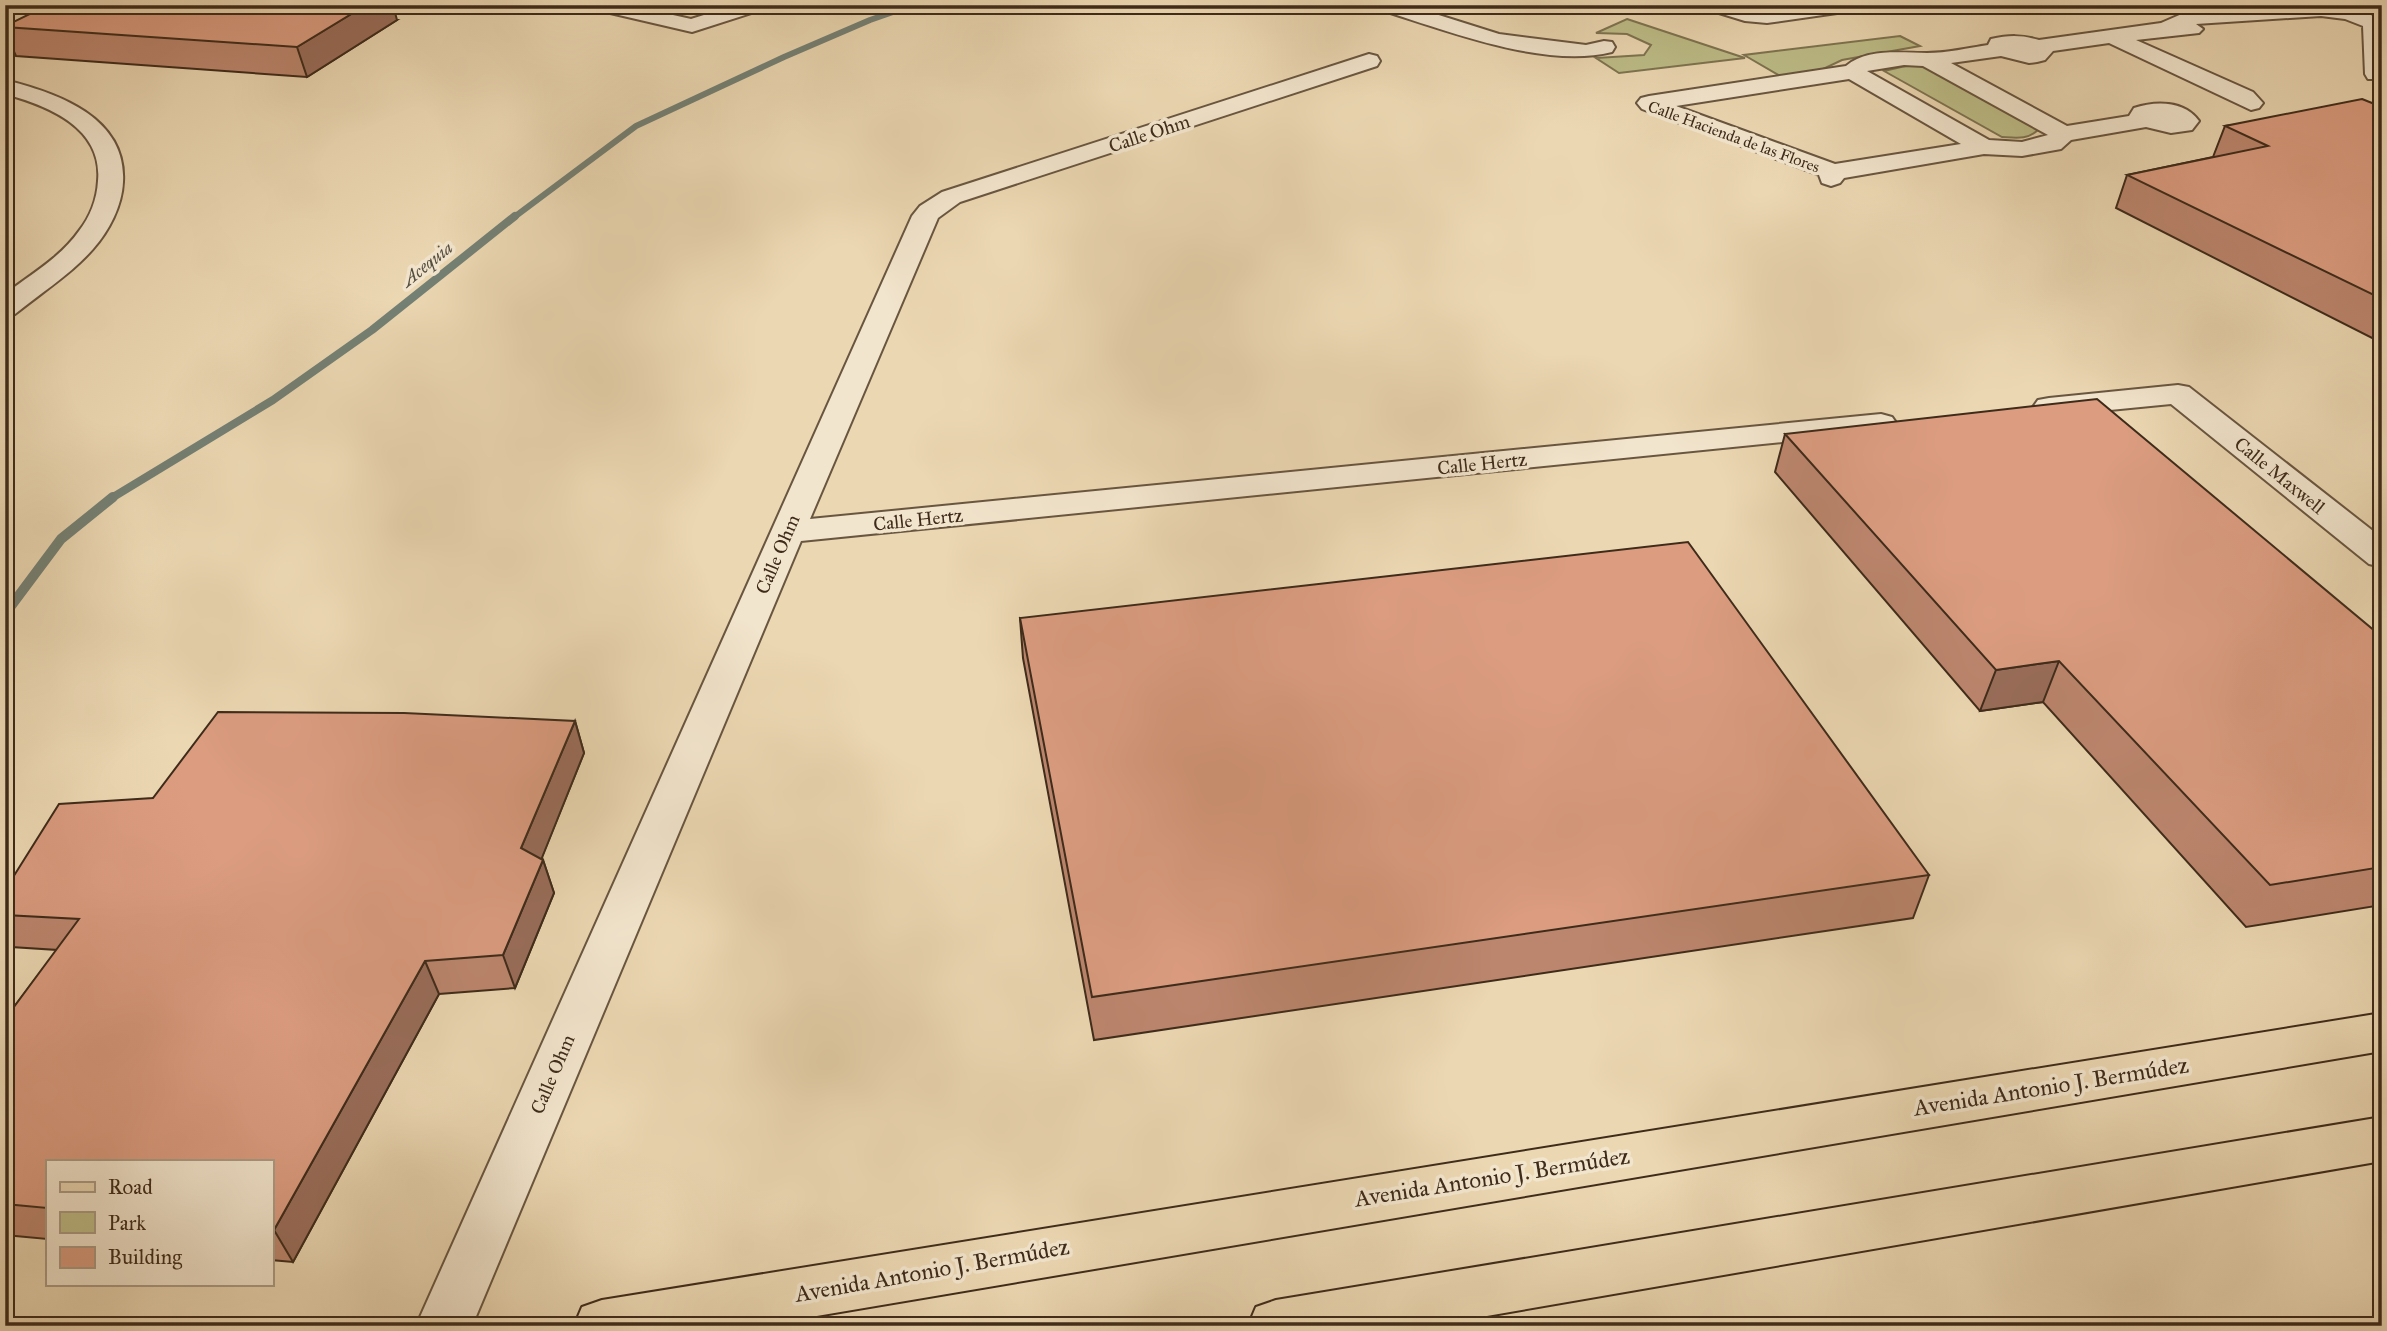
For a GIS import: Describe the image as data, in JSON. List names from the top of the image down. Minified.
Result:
{"streets":{"main road":["Avenida Antonio J. Bermúdez"],"street":["Calle Ohm","Calle Hacienda de las Flores","Calle Hertz","Calle Maxwell"]},"crossings":[["Calle Ohm","Calle Hertz"]],"water":["Acequia"],"legend":["Road","Park","Building"]}
